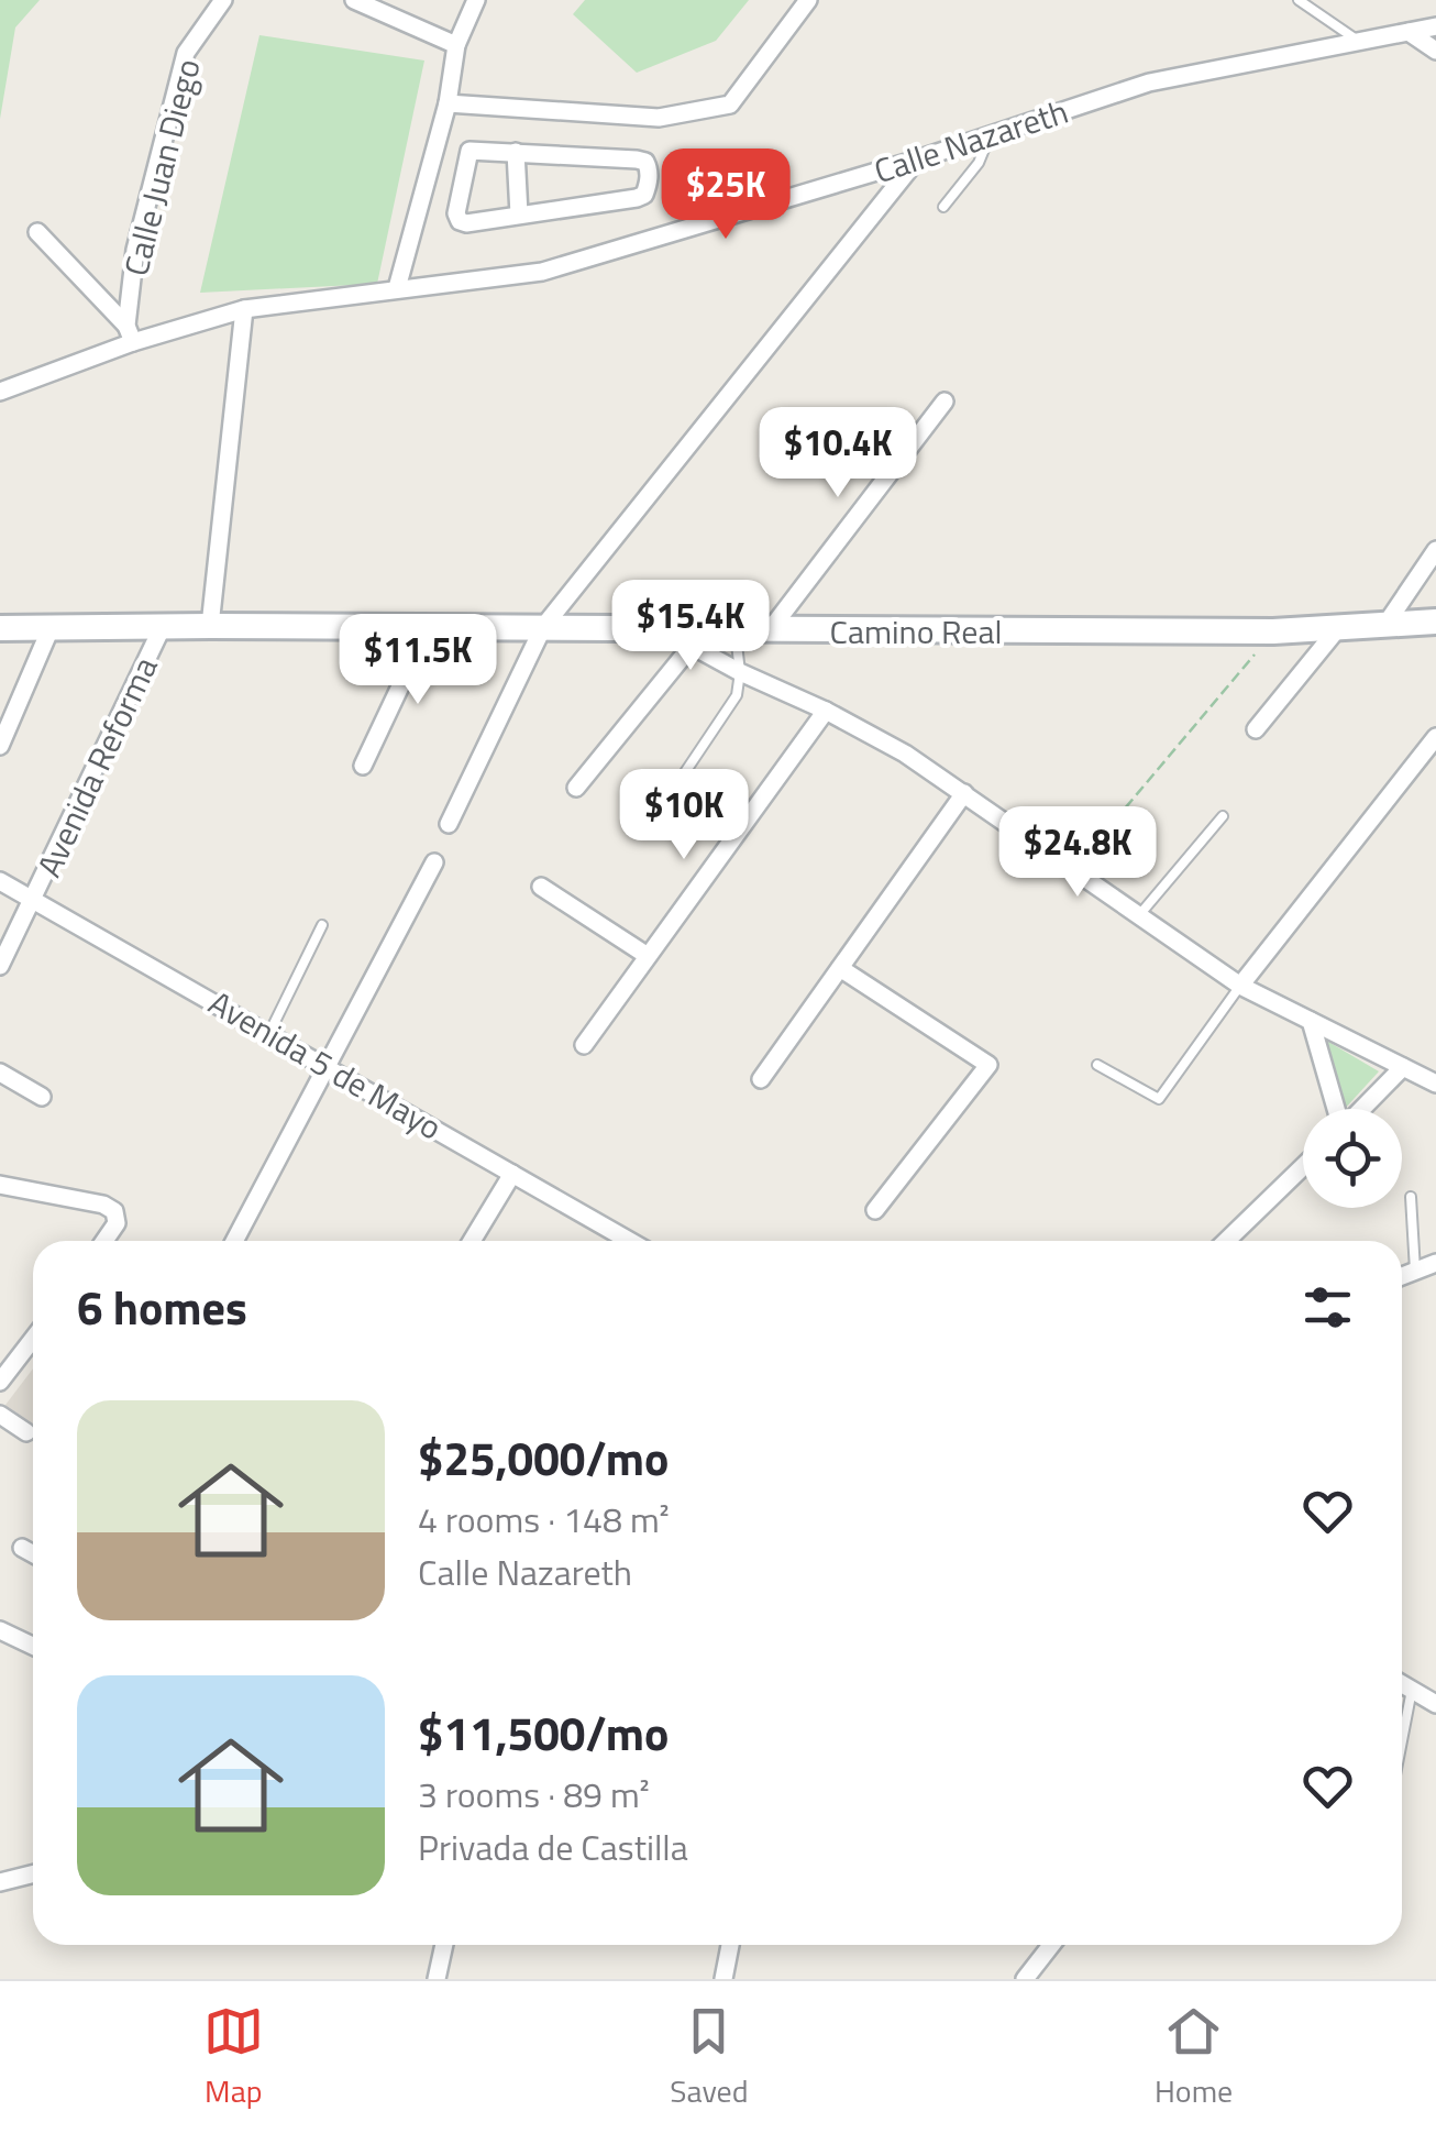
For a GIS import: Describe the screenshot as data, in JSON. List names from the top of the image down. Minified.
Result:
{"streets":{"main road":["Camino Real"],"street":["Calle Nazareth","Calle Juan Diego","Avenida Reforma","Avenida 5 de Mayo"]},"crossings":[["Calle Nazareth","Calle Juan Diego"],["Camino Real","Avenida Reforma"],["Avenida Reforma","Avenida 5 de Mayo"]],"page":{"price":["$25K","$10.4K","$15.4K","$11.5K","$10K","$24.8K"],"heading":"6 homes","list":[{"name":"$25,000/mo","note":"4 rooms · 148 m² · Calle Nazareth"},{"name":"$11,500/mo","note":"3 rooms · 89 m² · Privada de Castilla"}],"tabs":["Map","Saved","Home"]}}
